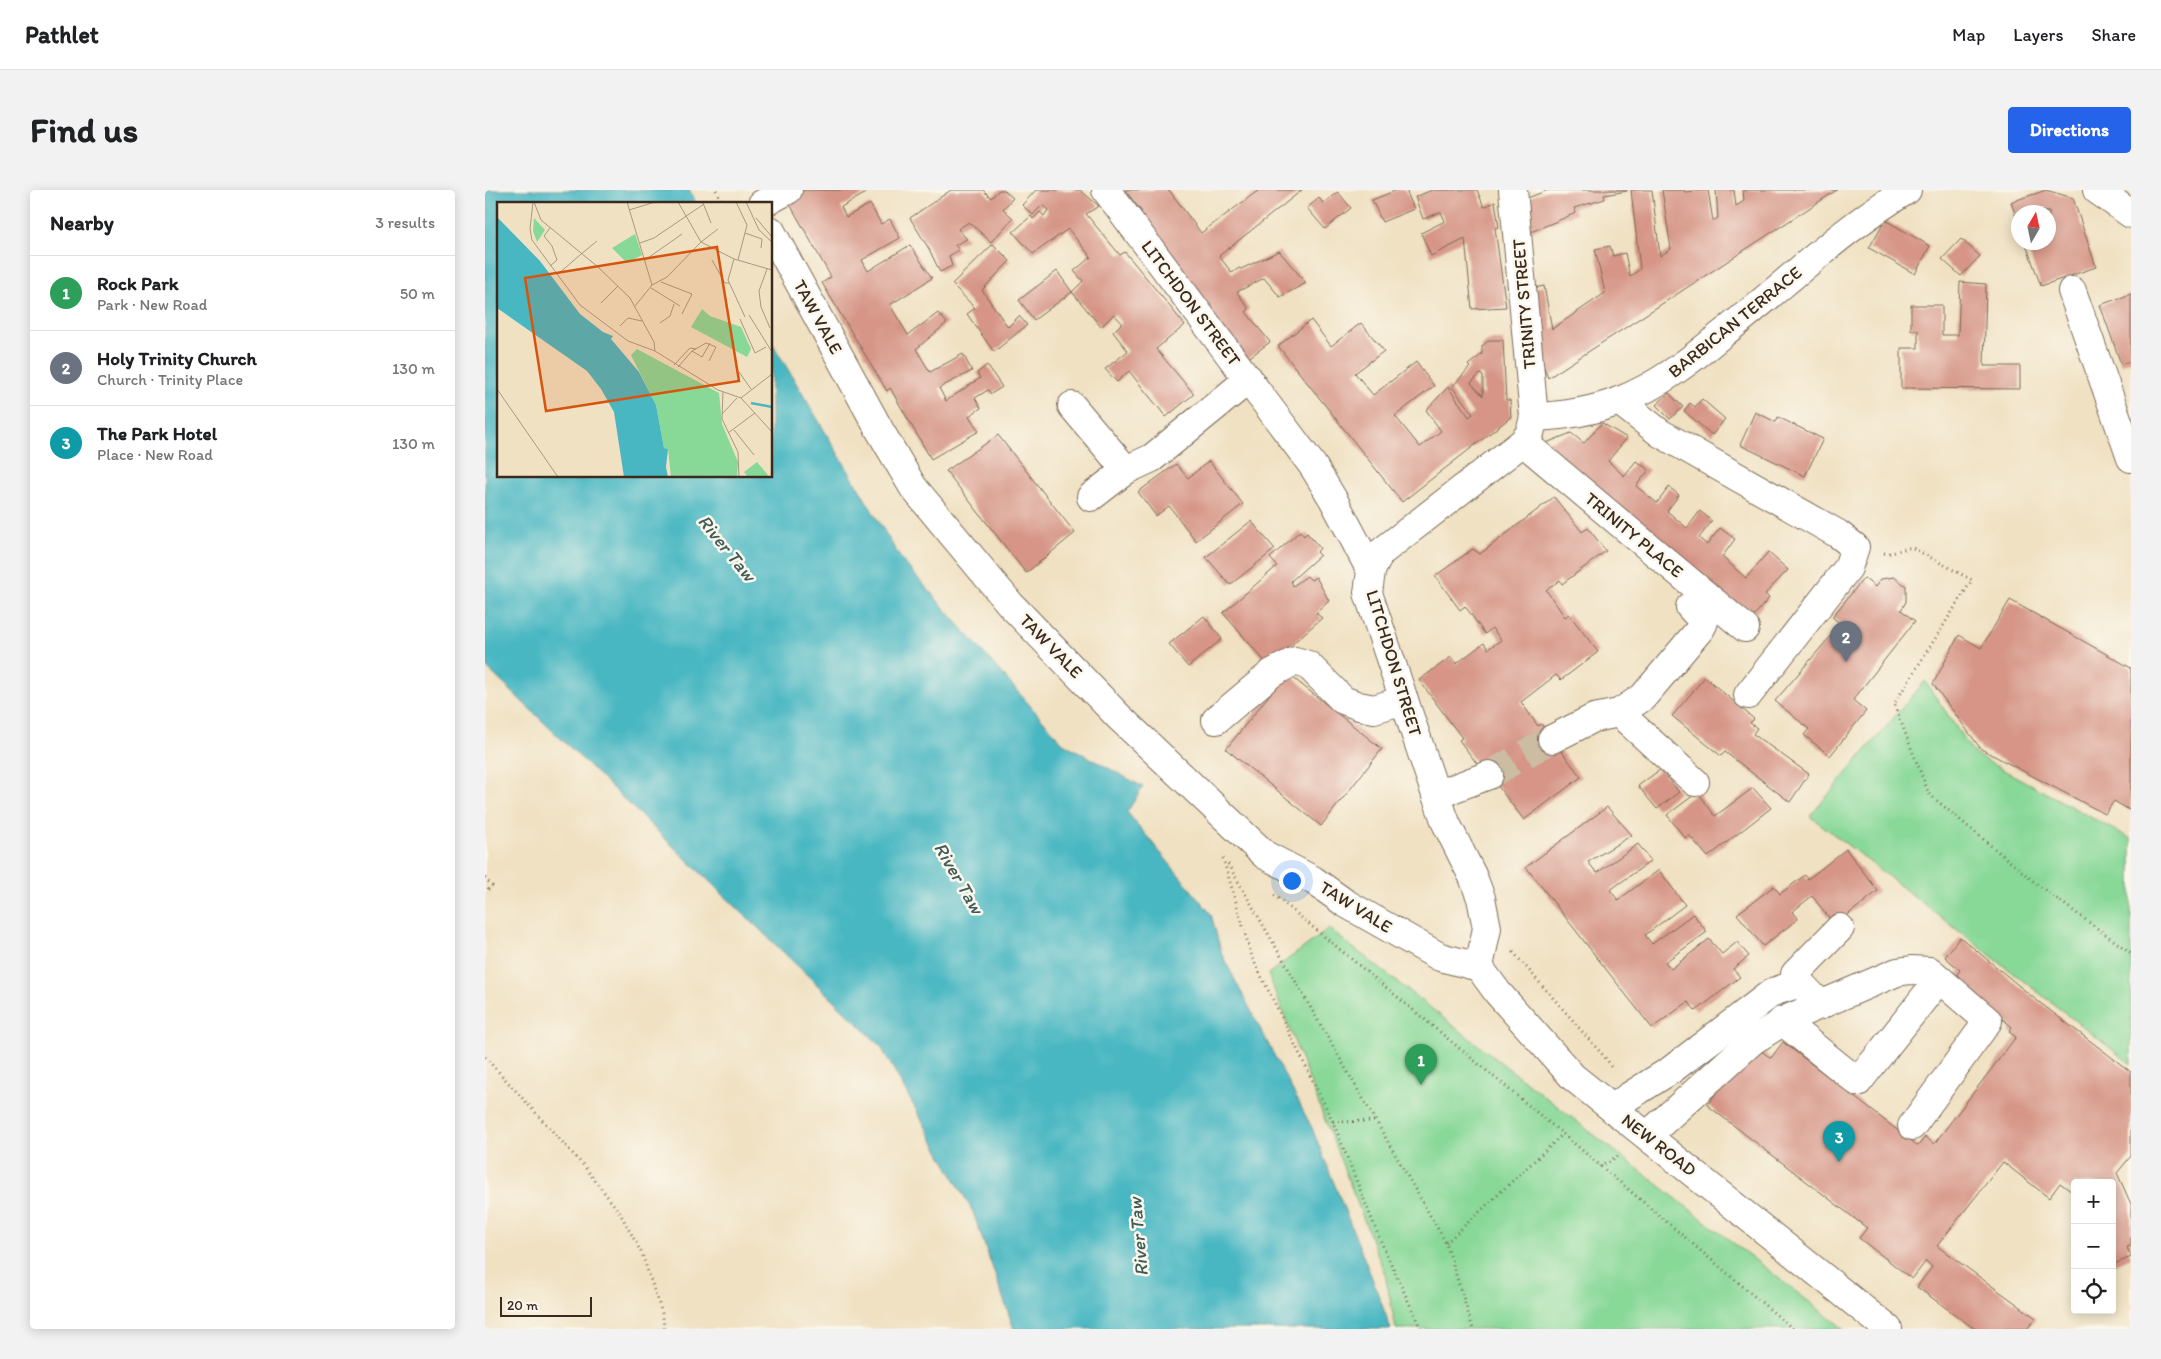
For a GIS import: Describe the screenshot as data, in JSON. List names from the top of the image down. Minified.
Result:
{"streets":{"street":["LITCHDON STREET","TRINITY STREET","TAW VALE","BARBICAN TERRACE","TRINITY PLACE","NEW ROAD"]},"crossings":[["LITCHDON STREET","TAW VALE"],["LITCHDON STREET","NEW ROAD"],["TRINITY STREET","BARBICAN TERRACE"],["TAW VALE","NEW ROAD"]],"water":["River Taw"],"scale_bar":"20 m","north":"top","page":{"header":"Pathlet","nav":["Map","Layers","Share"],"buttons":"Directions","title":"Find us","heading":["Nearby","3 results"],"list":[{"mark":"1","name":"Rock Park","note":"Park · New Road","value":"50 m"},{"mark":"2","name":"Holy Trinity Church","note":"Church · Trinity Place","value":"130 m"},{"mark":"3","name":"The Park Hotel","note":"Place · New Road","value":"130 m"}],"pins":["2","1","3"],"map_buttons":["+","−"],"scale":"20 m"}}
